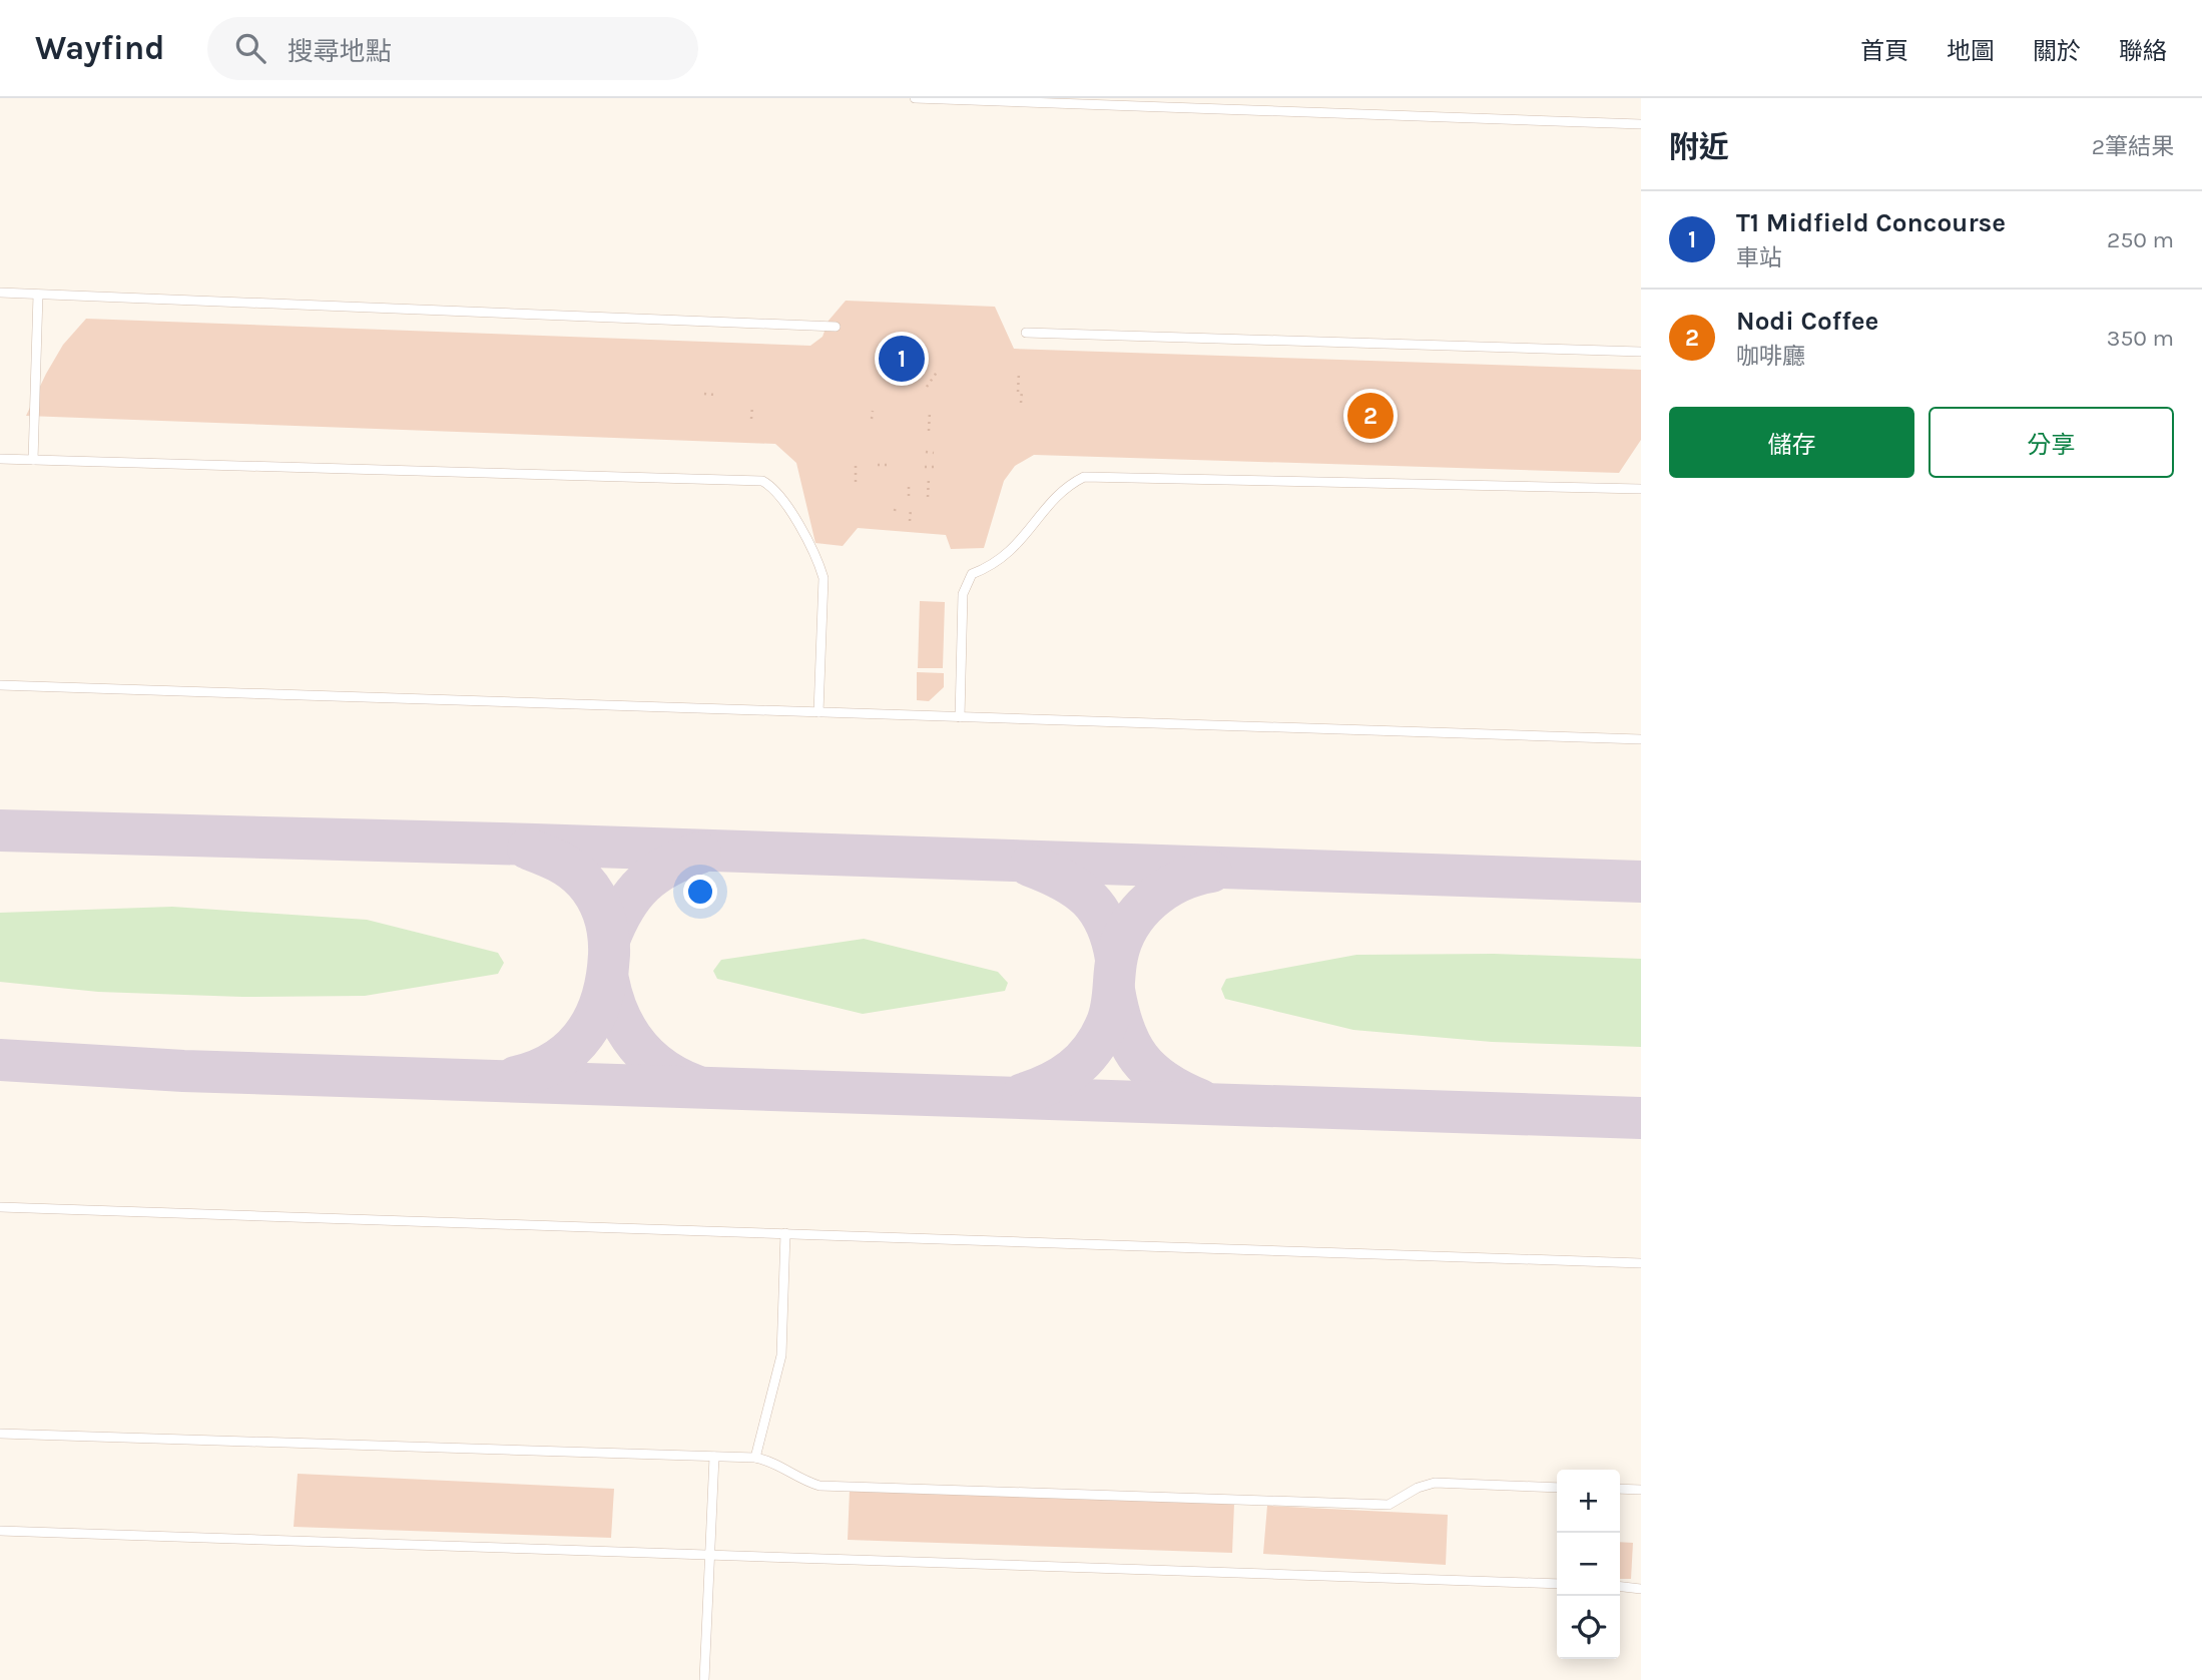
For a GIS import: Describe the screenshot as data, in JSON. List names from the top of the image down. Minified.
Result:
{"page":{"header":"Wayfind","search":"搜尋地點","nav":["首頁","地圖","關於","聯絡"],"heading":["附近","2筆結果"],"list":[{"mark":"1","name":"T1 Midfield Concourse","note":"車站","value":"250 m"},{"mark":"2","name":"Nodi Coffee","note":"咖啡廳","value":"350 m"}],"pins":["1","2"],"buttons":["儲存","分享"],"map_buttons":["+","−"]}}
